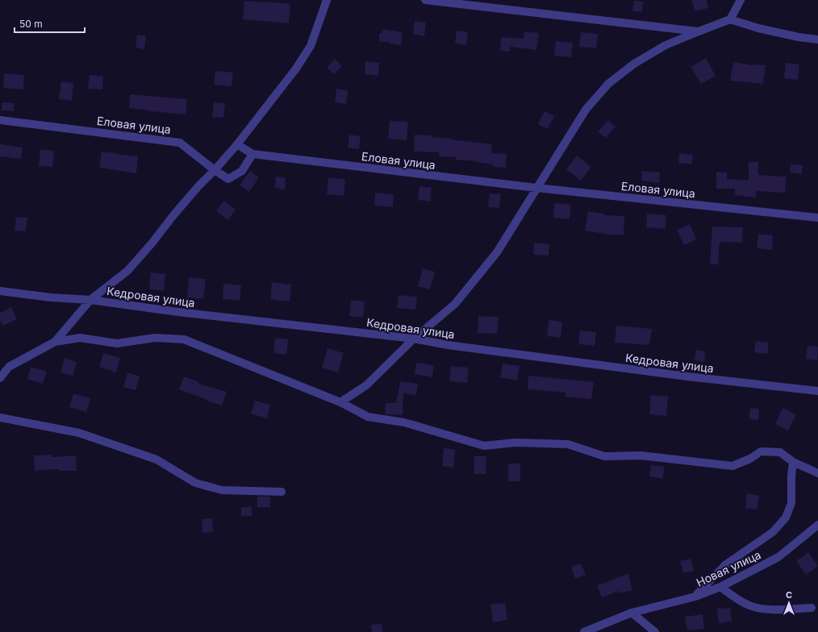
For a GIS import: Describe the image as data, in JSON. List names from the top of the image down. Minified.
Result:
{"streets":{"street":["Еловая улица","Кедровая улица","Новая улица"]},"scale_bar":"50 m","north":"top"}
